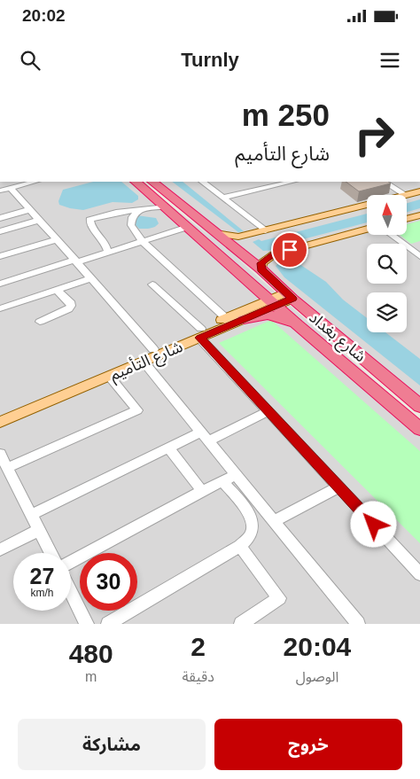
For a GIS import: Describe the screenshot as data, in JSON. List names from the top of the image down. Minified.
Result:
{"streets":{"highway":["شارع بغداد"],"main road":["شارع التأميم"]},"crossings":[["شارع بغداد","شارع التأميم"]],"north":"top","page":{"status":"20:02","header":"Turnly","turn":["250 m","شارع التأميم"],"speed":"27 km/h","limit":"30","eta":["20:04","الوصول","2","دقيقة","480","m"],"buttons":["خروج","مشاركة"]}}
